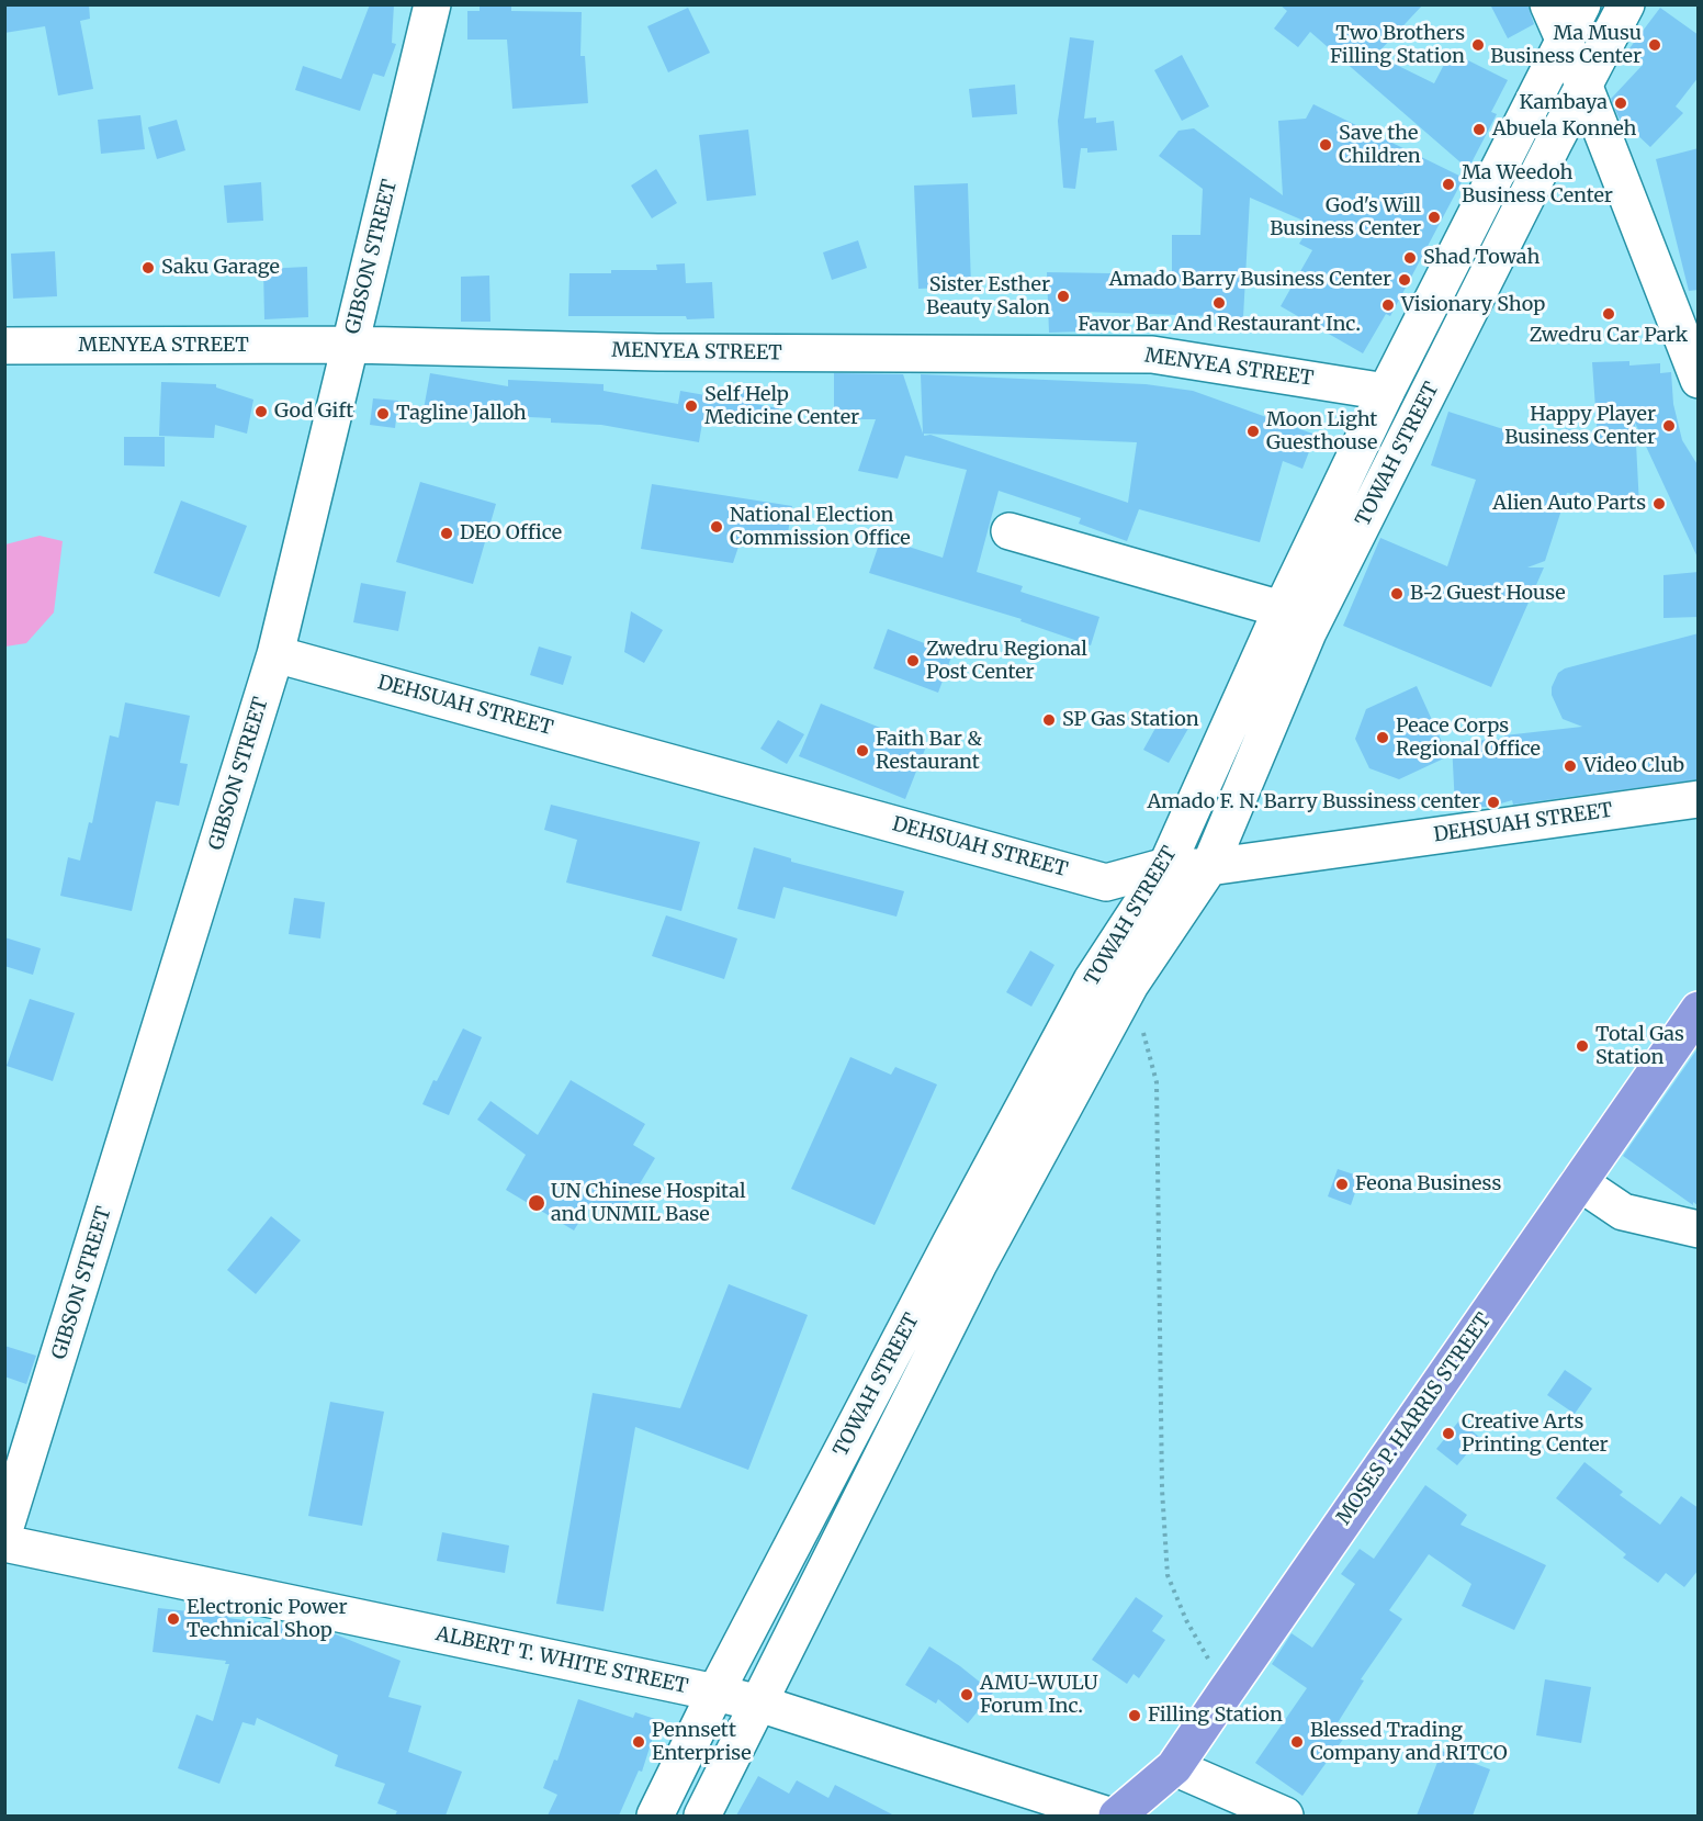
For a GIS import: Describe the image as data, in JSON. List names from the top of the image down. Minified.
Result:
{"streets":{"highway":["MOSES P. HARRIS STREET"],"street":["GIBSON STREET","MENYEA STREET","TOWAH STREET","DEHSUAH STREET","ALBERT T. WHITE STREET"]},"crossings":[["GIBSON STREET","MENYEA STREET"],["GIBSON STREET","DEHSUAH STREET"],["MENYEA STREET","TOWAH STREET"],["TOWAH STREET","DEHSUAH STREET"],["TOWAH STREET","ALBERT T. WHITE STREET"]],"places":["Two Brothers Filling Station","Ma Musu Business Center","Kambaya","Abuela Konneh","Save the Children","Ma Weedoh Business Center","God's Will Business Center","Shad Towah","Saku Garage","Amado Barry Business Center","Sister Esther Beauty Salon","Favor Bar And Restaurant Inc.","Visionary Shop","Zwedru Car Park","Self Help Medicine Center","God Gift","Tagline Jalloh","Happy Player Business Center","Moon Light Guesthouse","Alien Auto Parts","National Election Commission Office","DEO Office","B-2 Guest House","Zwedru Regional Post Center","SP Gas Station","Peace Corps Regional Office","Faith Bar & Restaurant","Video Club","Amado F. N. Barry Bussiness center","Total Gas Station","Feona Business","UN Chinese Hospital and UNMIL Base","Creative Arts Printing Center","Electronic Power Technical Shop","AMU-WULU Forum Inc.","Filling Station","Pennsett Enterprise","Blessed Trading Company and RITCO"]}
